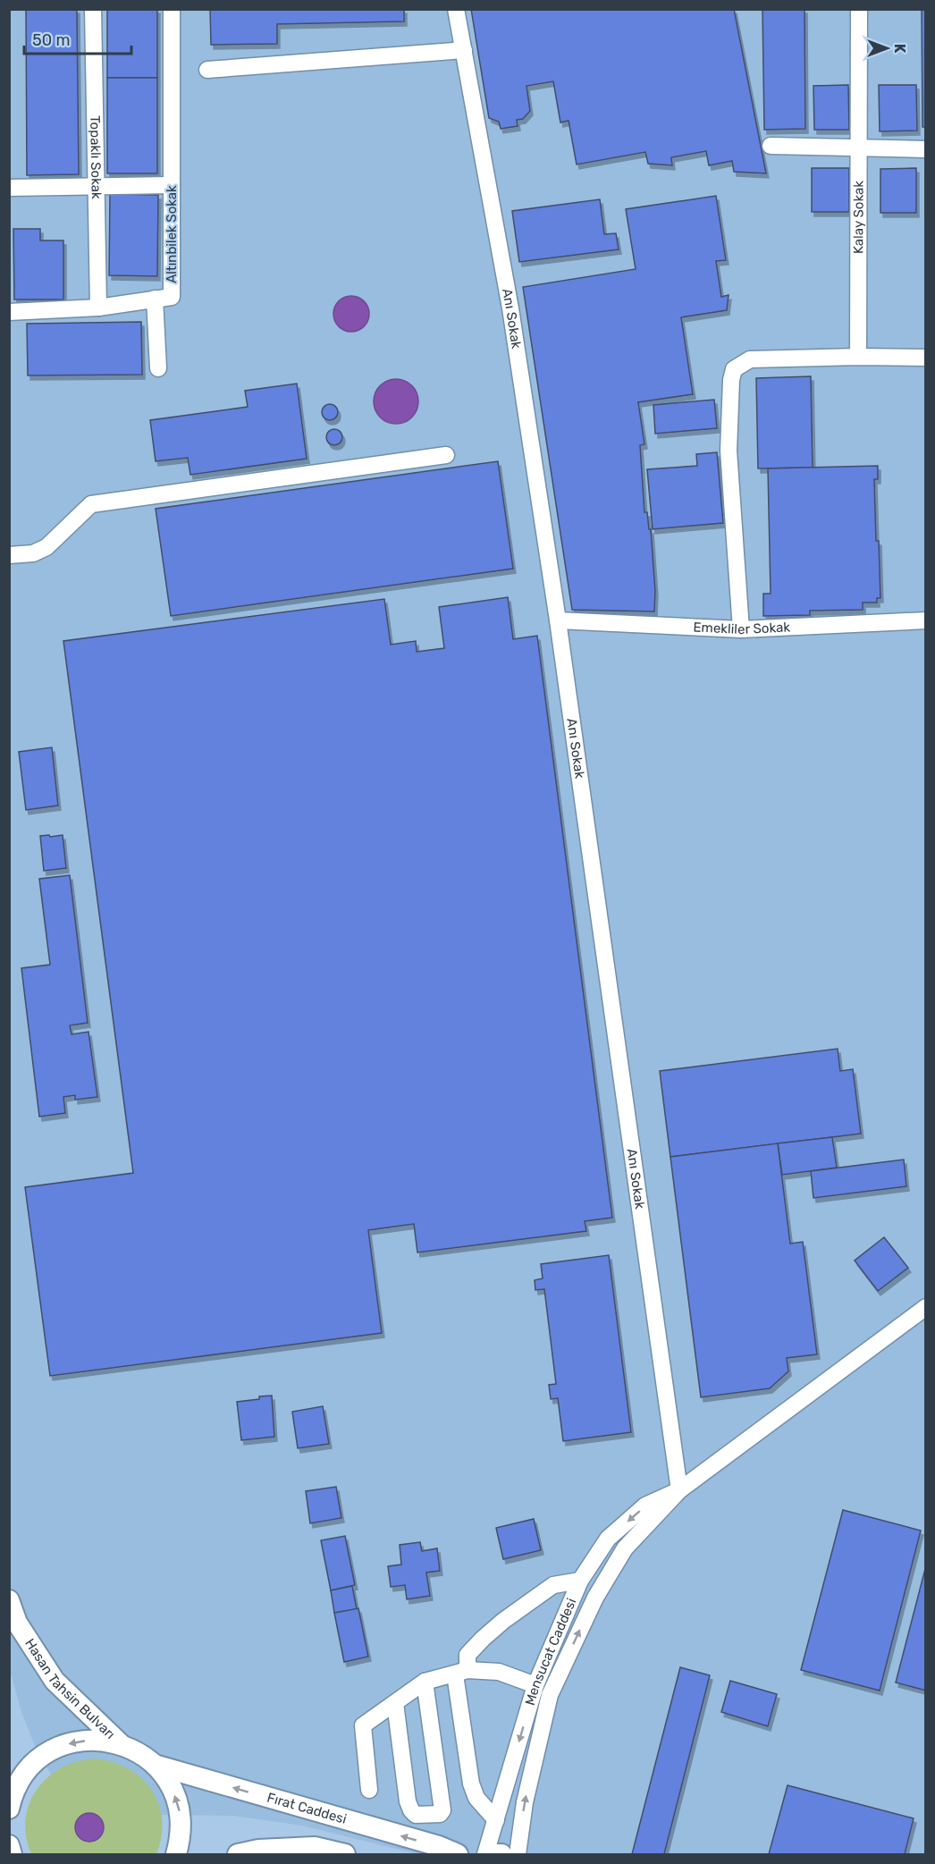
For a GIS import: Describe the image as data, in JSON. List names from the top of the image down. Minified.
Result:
{"streets":{"main road":["Hasan Tahsin Bulvarı","Fırat Caddesi"],"street":["Topaklı Sokak","Kalay Sokak","Altınbilek Sokak","Anı Sokak","Emekliler Sokak","Mensucat Caddesi"]},"crossings":[["Topaklı Sokak","Altınbilek Sokak"],["Anı Sokak","Emekliler Sokak"],["Anı Sokak","Mensucat Caddesi"]],"scale_bar":"50 m","north":"right"}
